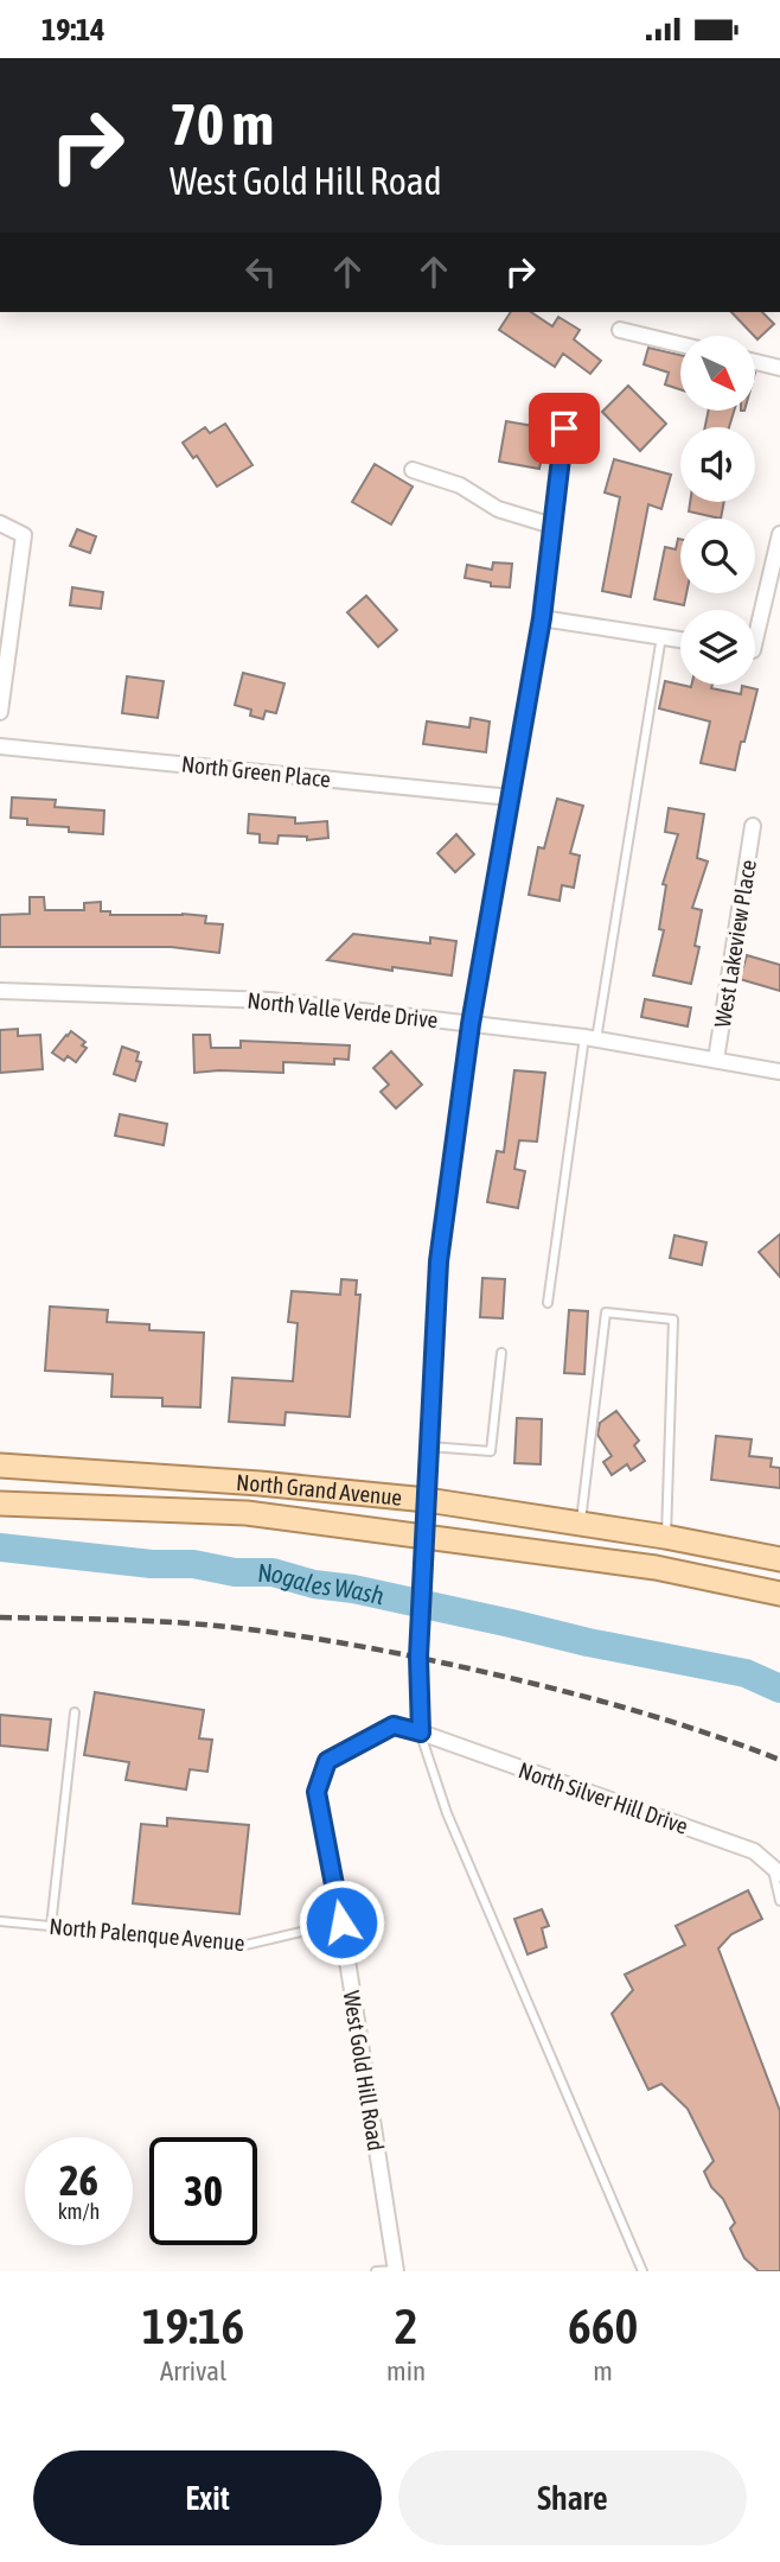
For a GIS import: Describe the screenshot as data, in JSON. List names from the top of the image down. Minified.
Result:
{"streets":{"main road":["North Grand Avenue"],"street":["North Green Place","West Lakeview Place","North Valle Verde Drive","North Silver Hill Drive","West Gold Hill Road"],"lane":["North Palenque Avenue"]},"crossings":[["West Lakeview Place","North Valle Verde Drive"],["North Silver Hill Drive","West Gold Hill Road"],["North Palenque Avenue","West Gold Hill Road"]],"water":["Nogales Wash"],"north":"bottom right","page":{"status":"19:14","turn":["70 m","West Gold Hill Road"],"speed":"26 km/h","limit":"30","eta":["19:16","Arrival","2","min","660","m"],"buttons":["Exit","Share"]}}
